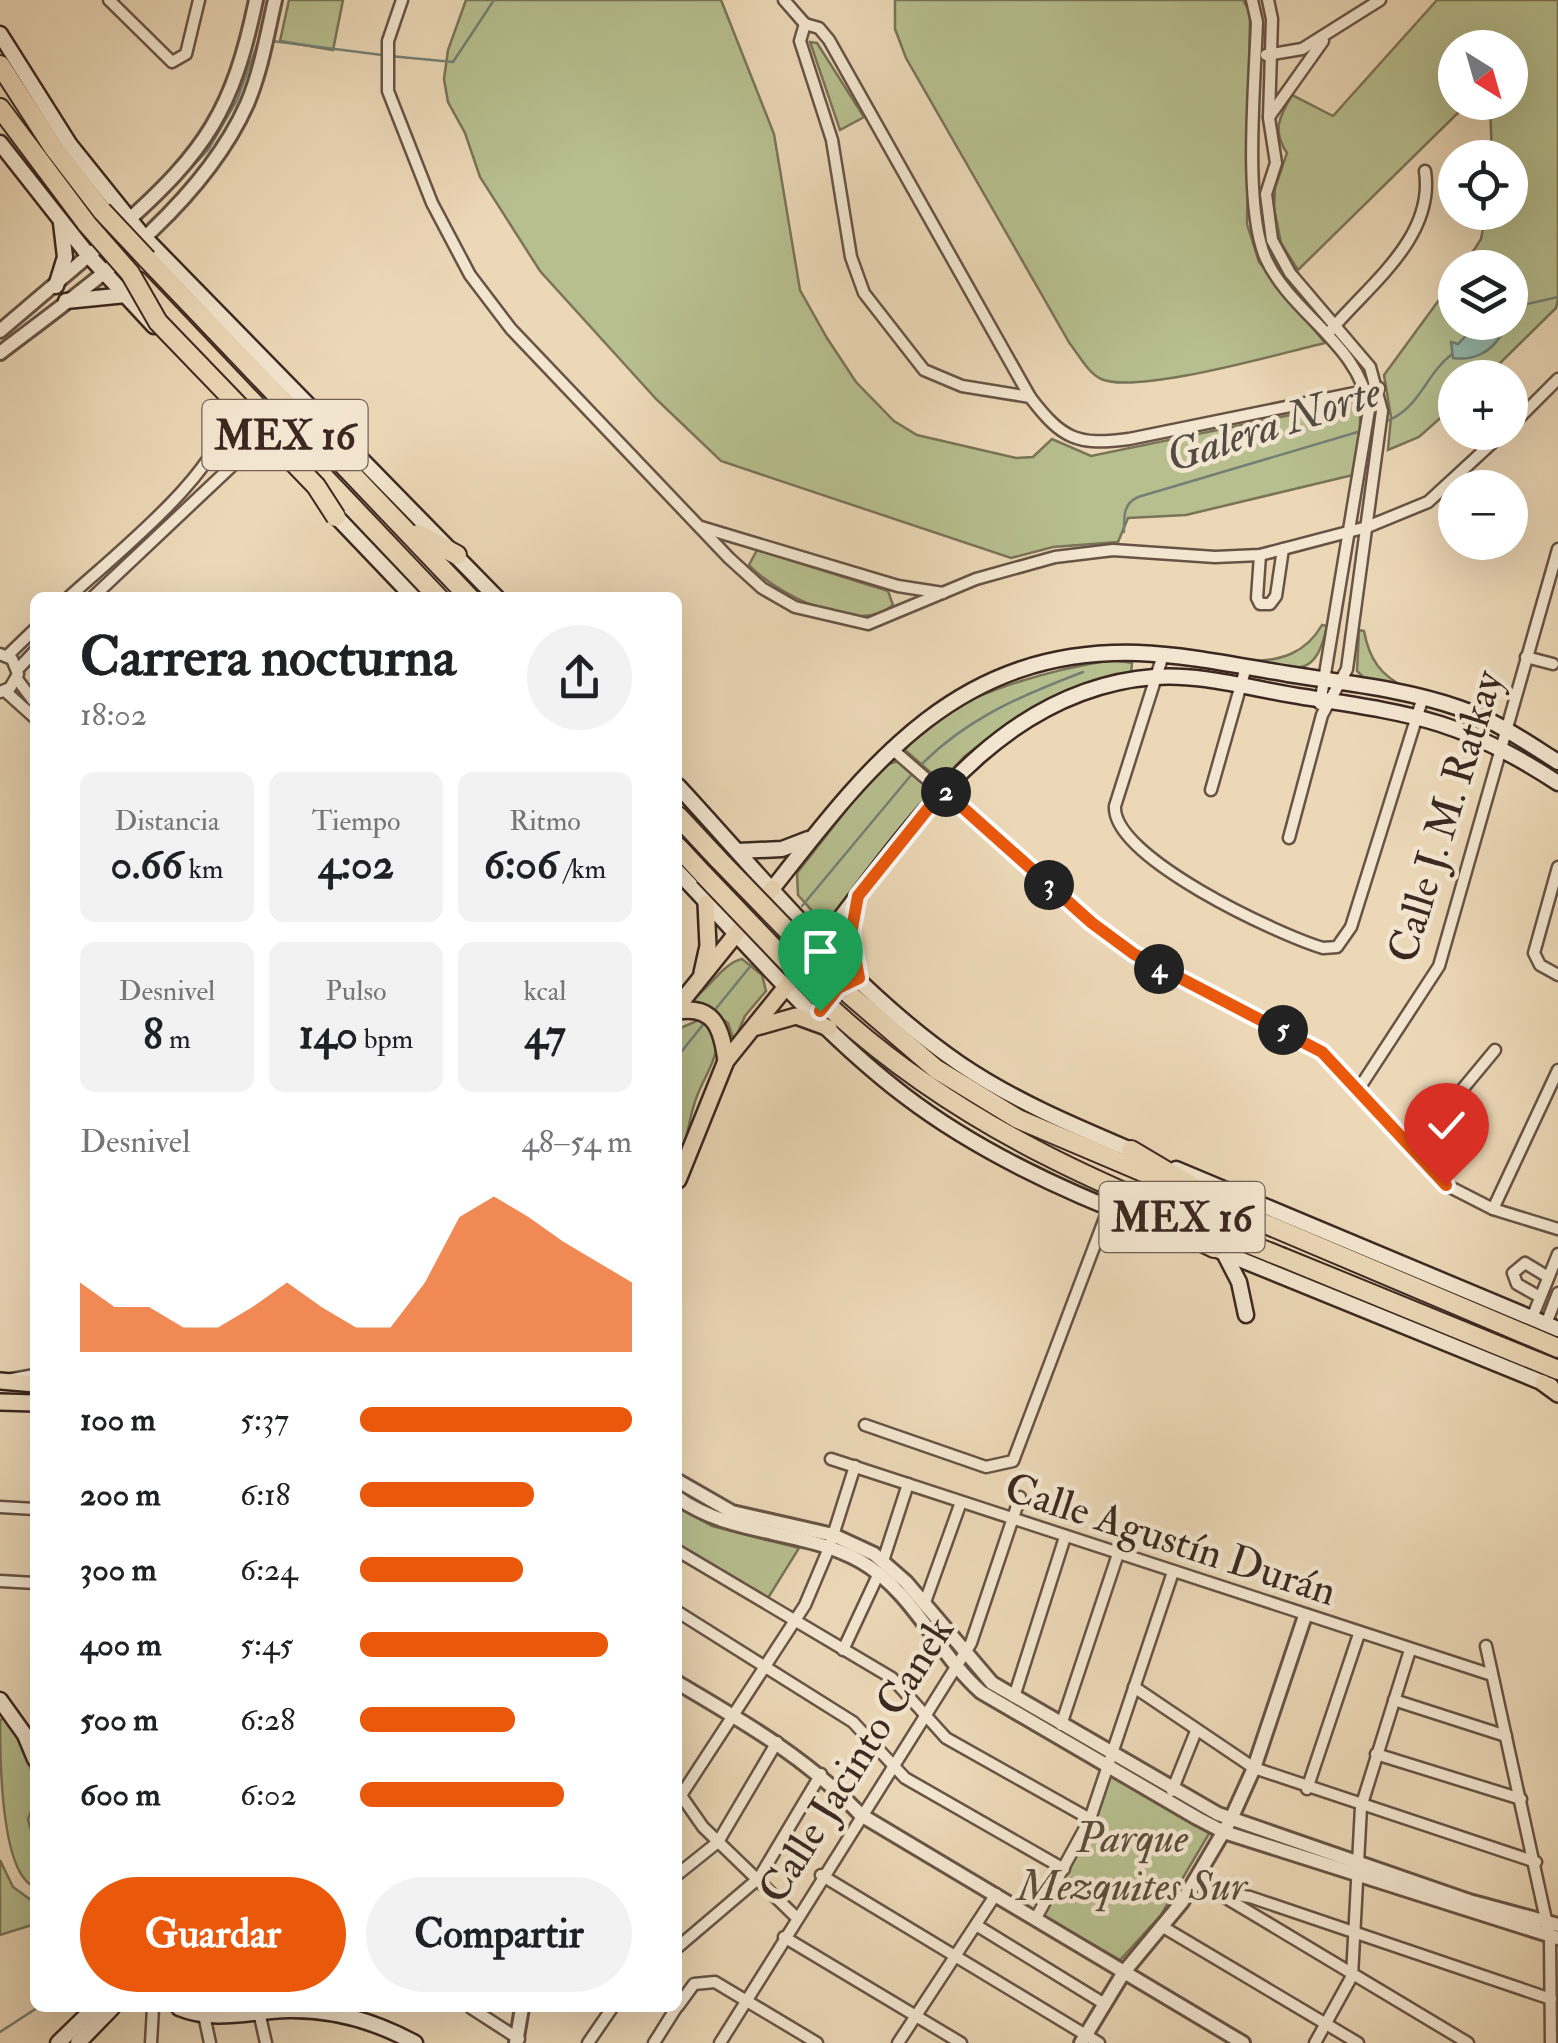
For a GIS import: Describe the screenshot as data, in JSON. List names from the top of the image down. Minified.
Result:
{"streets":{"highway":["MEX 16"],"street":["Calle J. M. Ratkay","Calle Agustín Durán","Calle Jacinto Canek"]},"crossings":[["Calle Agustín Durán","Calle Jacinto Canek"]],"water":["Galera Norte"],"parks":["Parque Mezquites Sur"],"north":"bottom right","page":{"map_buttons":["+","−"],"heading":["Carrera nocturna","18:02"],"stats":[["Distancia","0.66 km"],["Tiempo","4:02"],["Ritmo","6:06 /km"],["Desnivel","8 m"],["Pulso","140 bpm"],["kcal","47"]],"pins":["2","3","4","5"],"chart":["Desnivel","48–54 m"],"list":[{"name":"100 m","note":"5:37"},{"name":"200 m","note":"6:18"},{"name":"300 m","note":"6:24"},{"name":"400 m","note":"5:45"},{"name":"500 m","note":"6:28"},{"name":"600 m","note":"6:02"}],"buttons":["Guardar","Compartir"]}}
